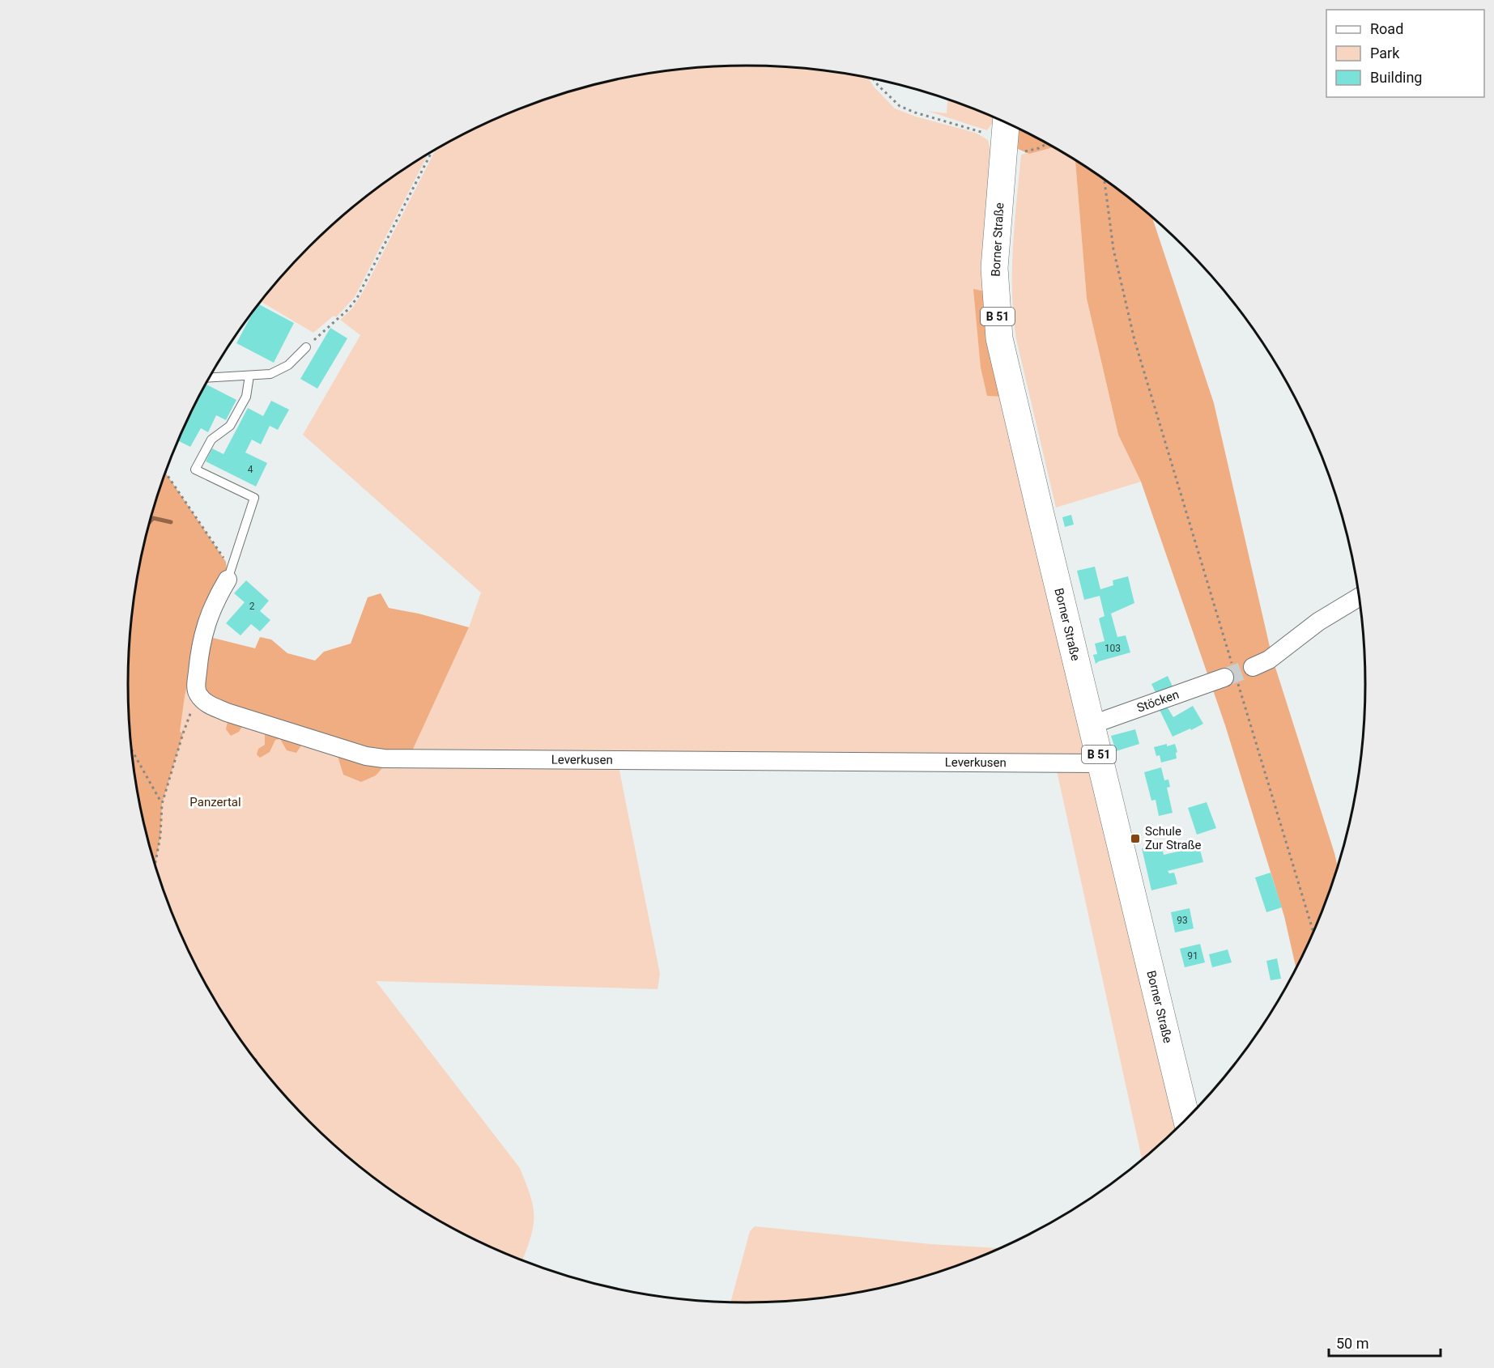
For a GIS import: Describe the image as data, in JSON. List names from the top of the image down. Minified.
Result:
{"streets":{"main road":["Borner Straße","B 51"],"street":["Stöcken","Leverkusen"]},"crossings":[["Borner Straße","Stöcken"],["Borner Straße","Leverkusen"]],"parks":["Panzertal"],"places":{"transit":["Schule Zur Straße"]},"house_numbers":["4","2","103","93","91"],"legend":["Road","Park","Building"],"scale_bar":"50 m"}
